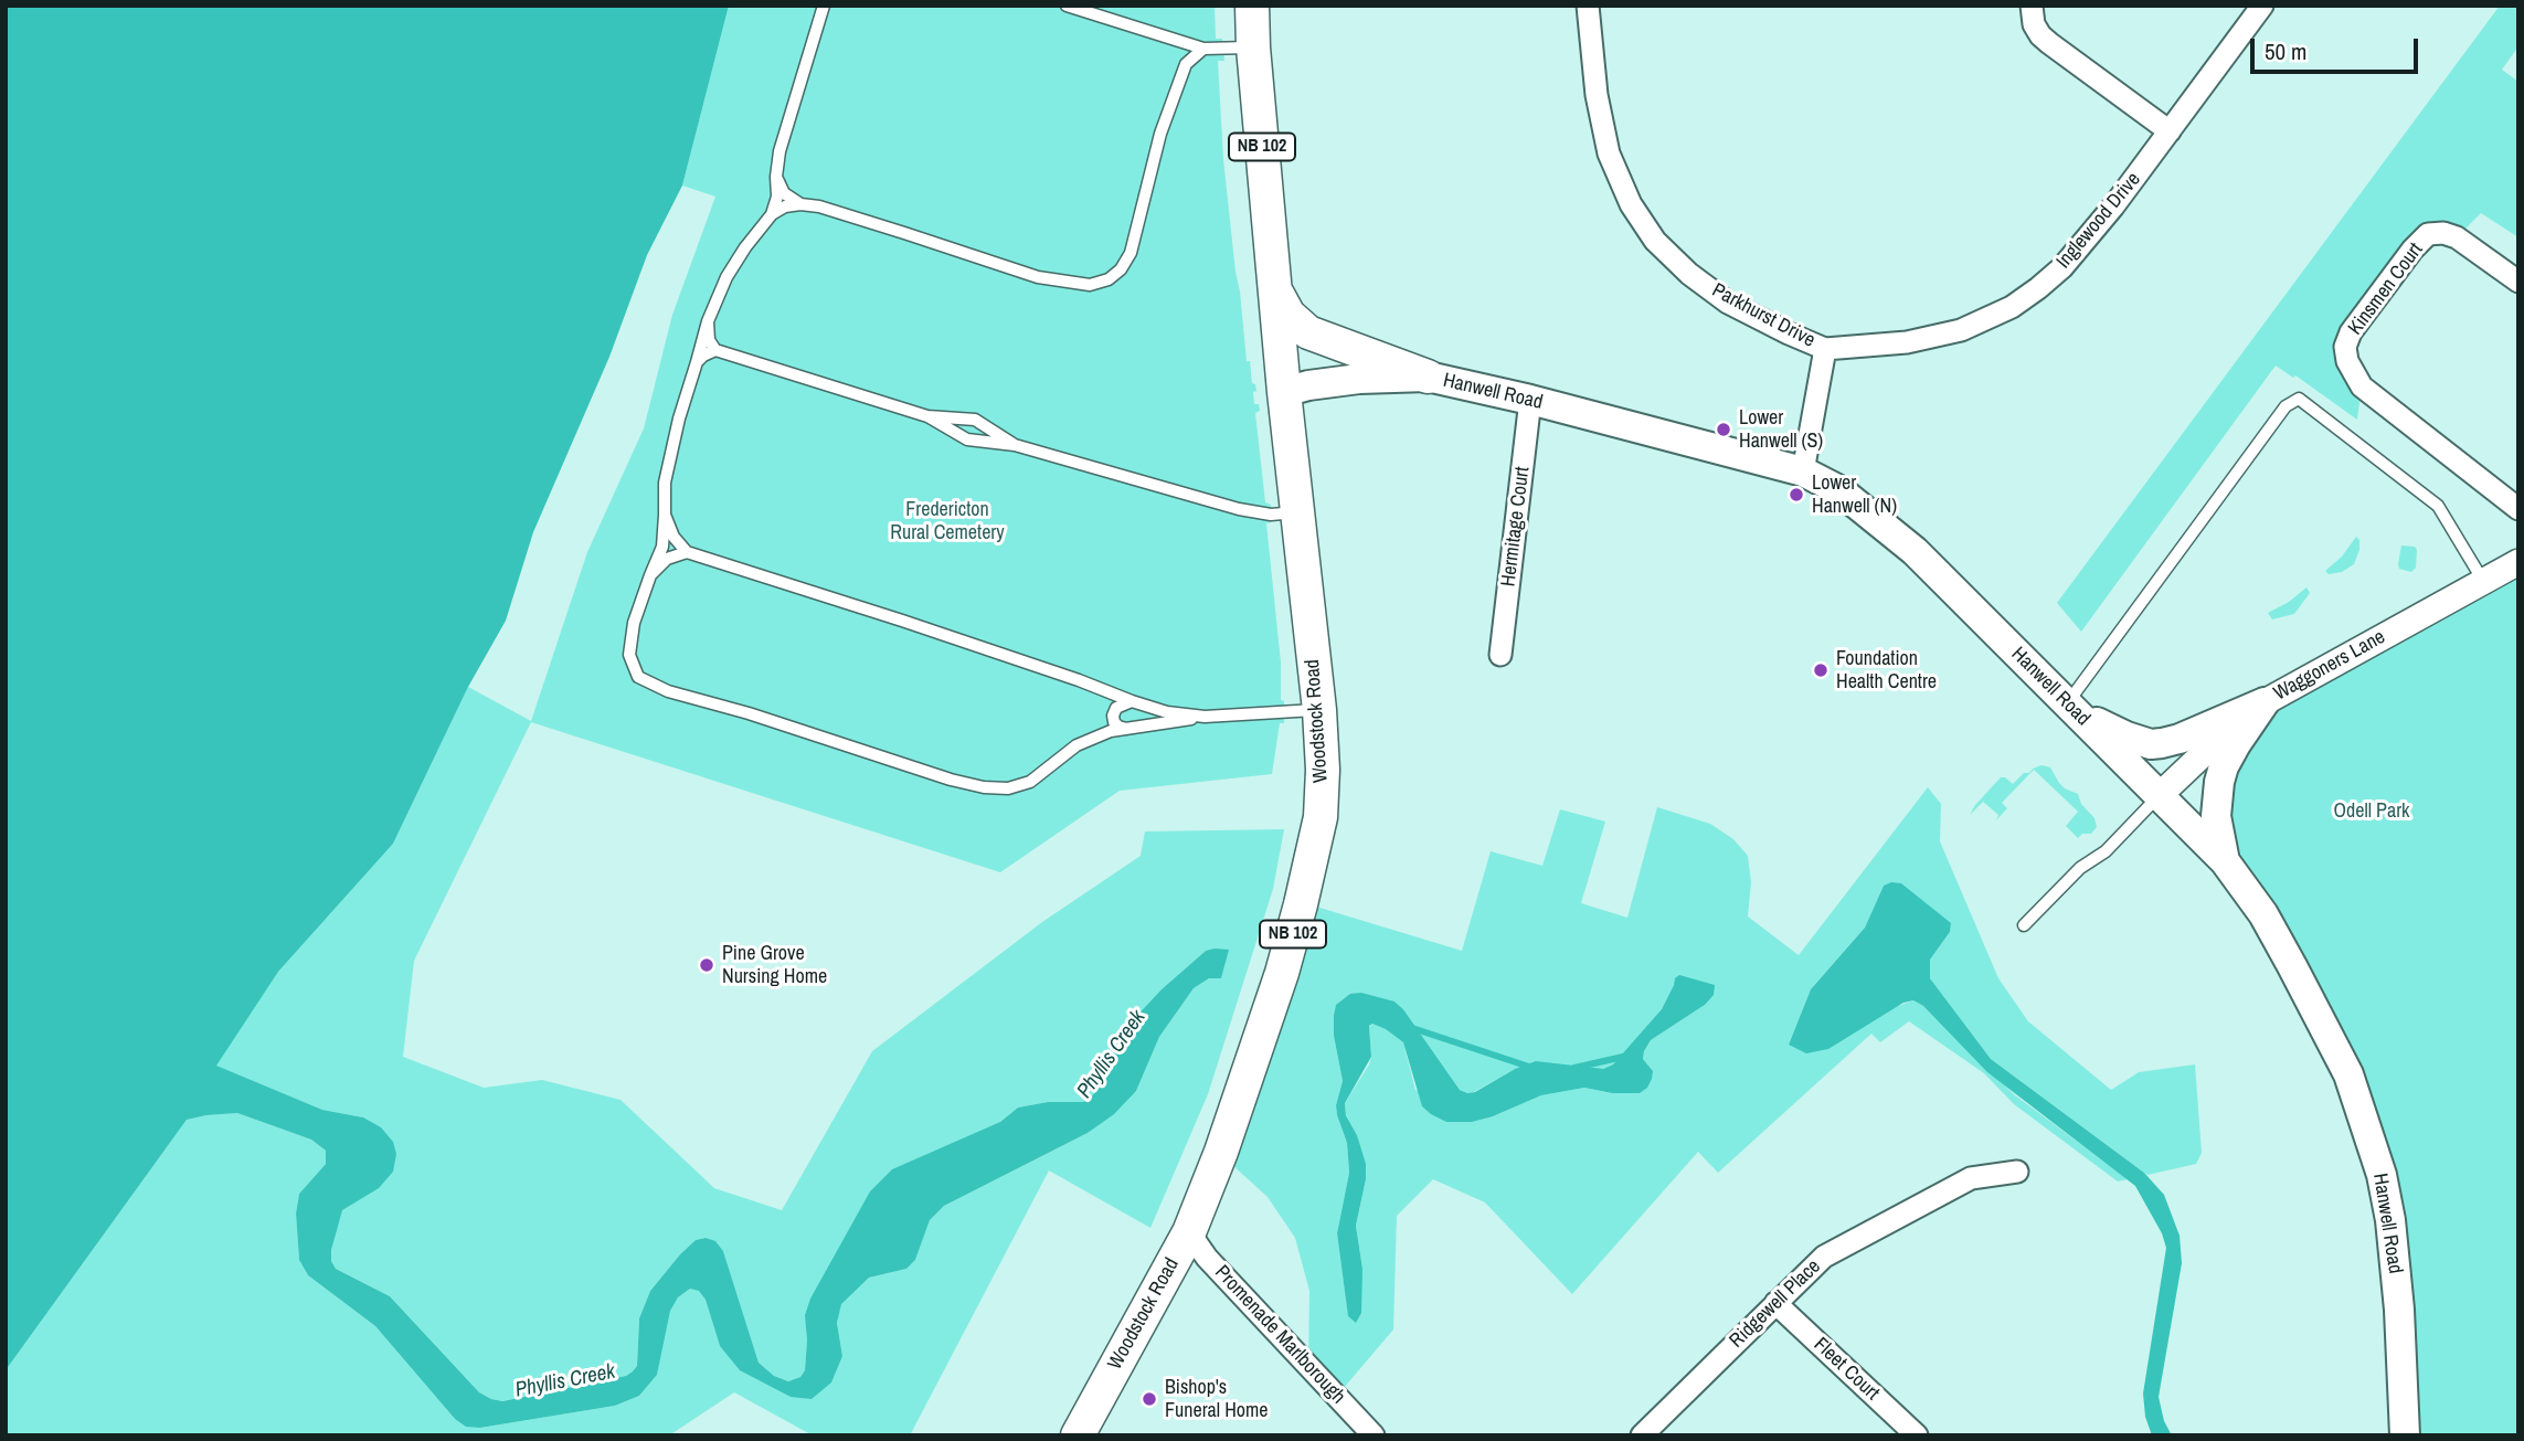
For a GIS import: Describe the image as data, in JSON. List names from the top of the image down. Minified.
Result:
{"streets":{"main road":["NB 102","Hanwell Road","Woodstock Road"],"street":["Inglewood Drive","Kinsmen Court","Parkhurst Drive","Hermitage Court","Waggoners Lane","Ridgewell Place","Promenade Marlborough","Fleet Court"]},"crossings":[["Inglewood Drive","Parkhurst Drive"],["Parkhurst Drive","Hanwell Road"],["Hanwell Road","Hermitage Court"],["Hanwell Road","Waggoners Lane"],["Hanwell Road","Woodstock Road"],["Woodstock Road","Promenade Marlborough"],["Ridgewell Place","Fleet Court"]],"water":["Phyllis Creek"],"parks":["Fredericton Rural Cemetery","Odell Park"],"places":["Lower Hanwell (S)","Lower Hanwell (N)","Foundation Health Centre","Pine Grove Nursing Home","Bishop's Funeral Home"],"scale_bar":"50 m"}
